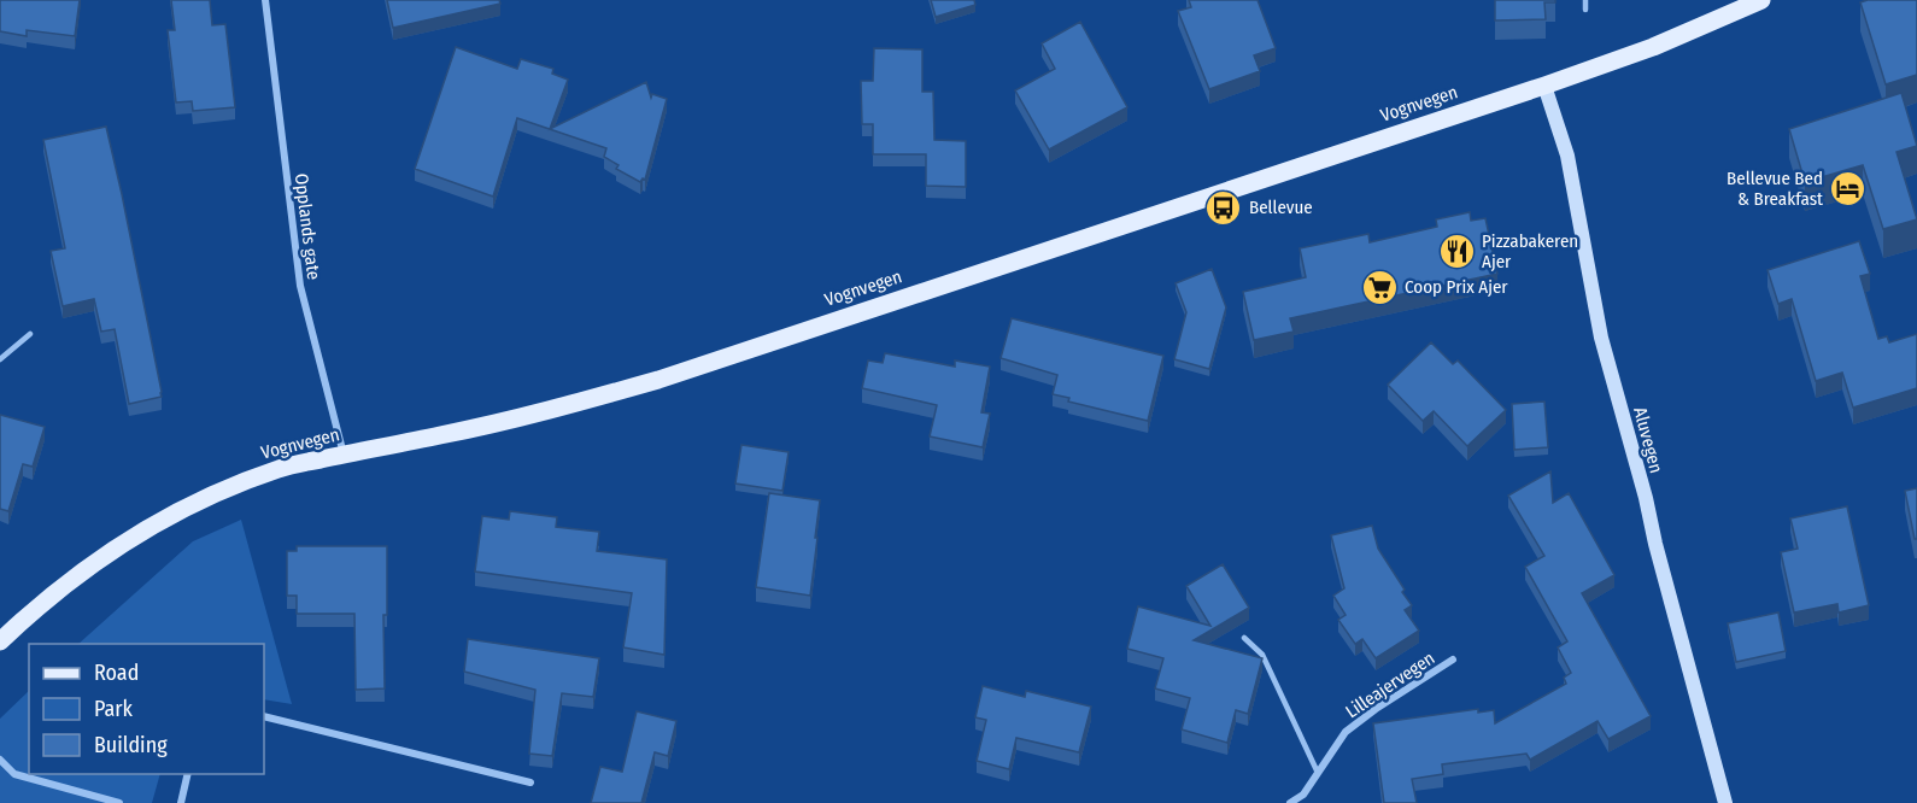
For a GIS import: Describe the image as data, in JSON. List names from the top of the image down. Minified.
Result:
{"streets":{"main road":["Vognvegen","Aluvegen"],"street":["Opplands gate","Lilleajervegen"]},"crossings":[["Vognvegen","Opplands gate"],["Vognvegen","Aluvegen"]],"places":{"hotel":["Bellevue Bed & Breakfast"],"bus stop":["Bellevue"],"restaurant":["Pizzabakeren Ajer"],"supermarket":["Coop Prix Ajer"]},"legend":["Road","Park","Building"]}
